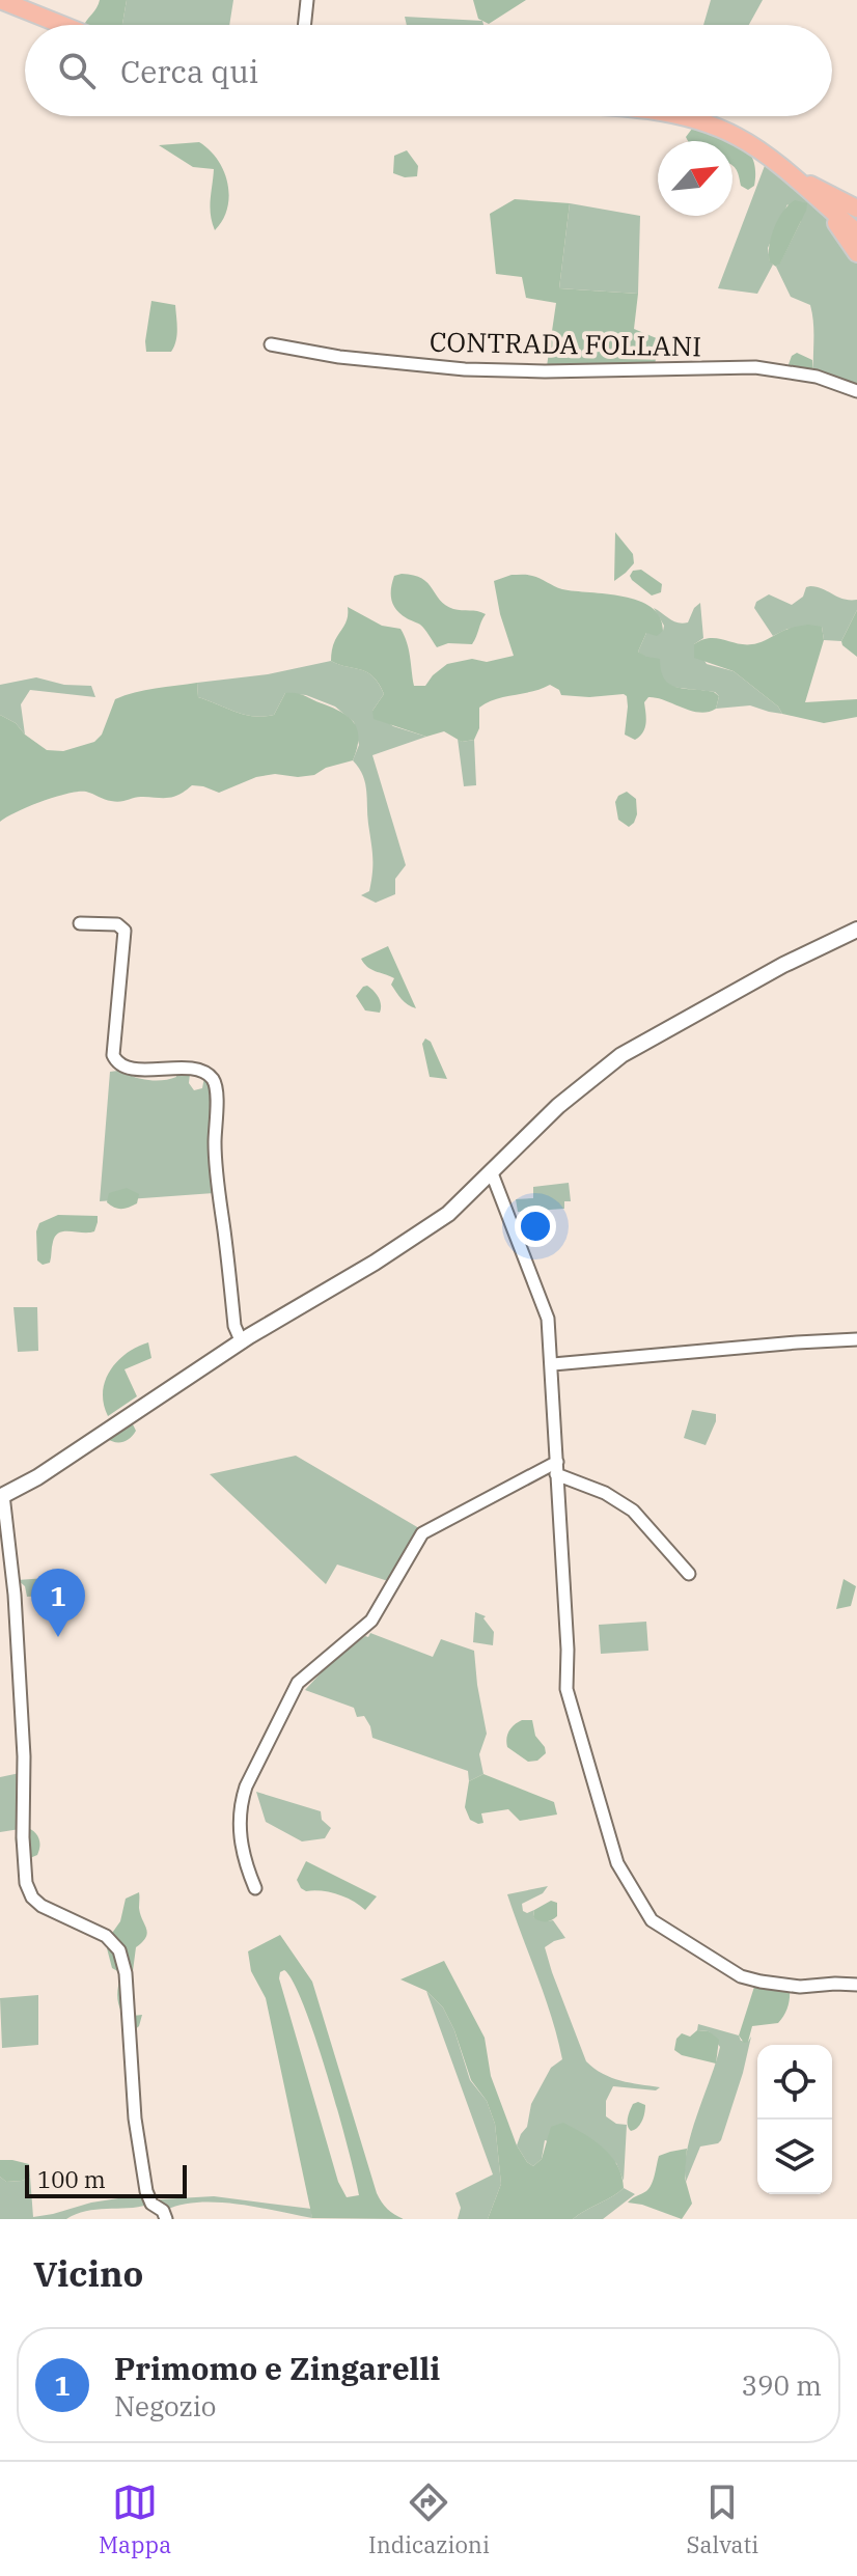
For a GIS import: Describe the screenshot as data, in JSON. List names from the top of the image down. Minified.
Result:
{"streets":{"street":["CONTRADA FOLLANI"]},"scale_bar":"100 m","north":"top right","page":{"search":"Cerca qui","pins":"1","scale":"100 m","heading":"Vicino","list":[{"mark":"1","name":"Primomo e Zingarelli","note":"Negozio","value":"390 m"}],"nav":["Mappa","Indicazioni","Salvati"]}}
